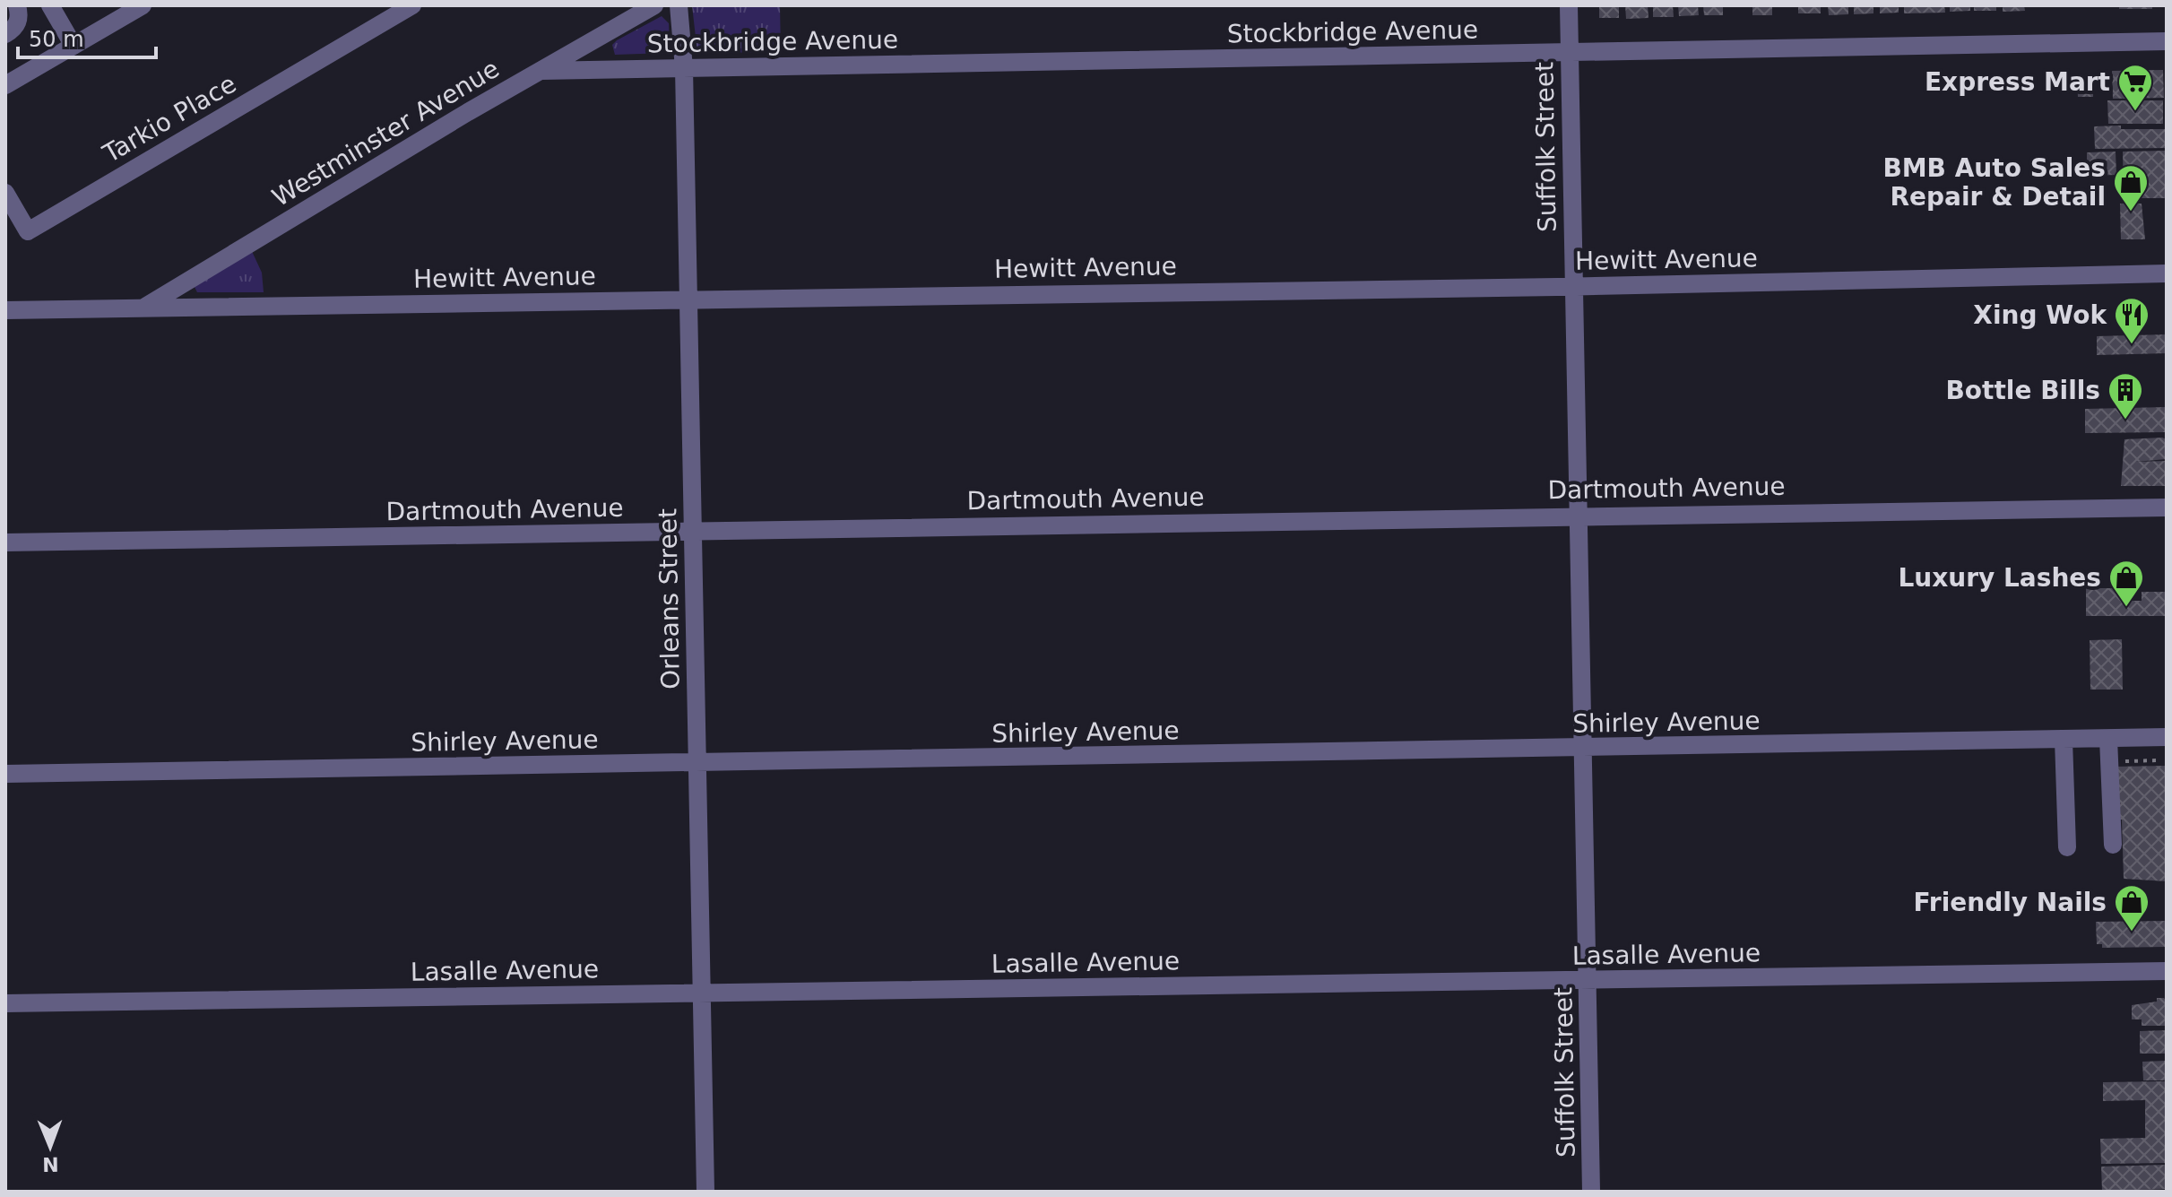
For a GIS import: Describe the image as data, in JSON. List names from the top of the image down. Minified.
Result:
{"streets":{"street":["Stockbridge Avenue","Tarkio Place","Westminster Avenue","Suffolk Street","Hewitt Avenue","Dartmouth Avenue","Orleans Street","Shirley Avenue","Lasalle Avenue"]},"crossings":[["Stockbridge Avenue","Westminster Avenue"],["Stockbridge Avenue","Suffolk Street"],["Stockbridge Avenue","Orleans Street"],["Westminster Avenue","Hewitt Avenue"],["Suffolk Street","Hewitt Avenue"],["Suffolk Street","Dartmouth Avenue"],["Suffolk Street","Shirley Avenue"],["Suffolk Street","Lasalle Avenue"],["Hewitt Avenue","Orleans Street"],["Dartmouth Avenue","Orleans Street"],["Orleans Street","Shirley Avenue"],["Orleans Street","Lasalle Avenue"]],"places":{"supermarket":["Express Mart"],"shop":["BMB Auto Sales Repair & Detail","Luxury Lashes","Friendly Nails"],"restaurant":["Xing Wok"],"building":["Bottle Bills"]},"scale_bar":"50 m","north":"bottom"}
